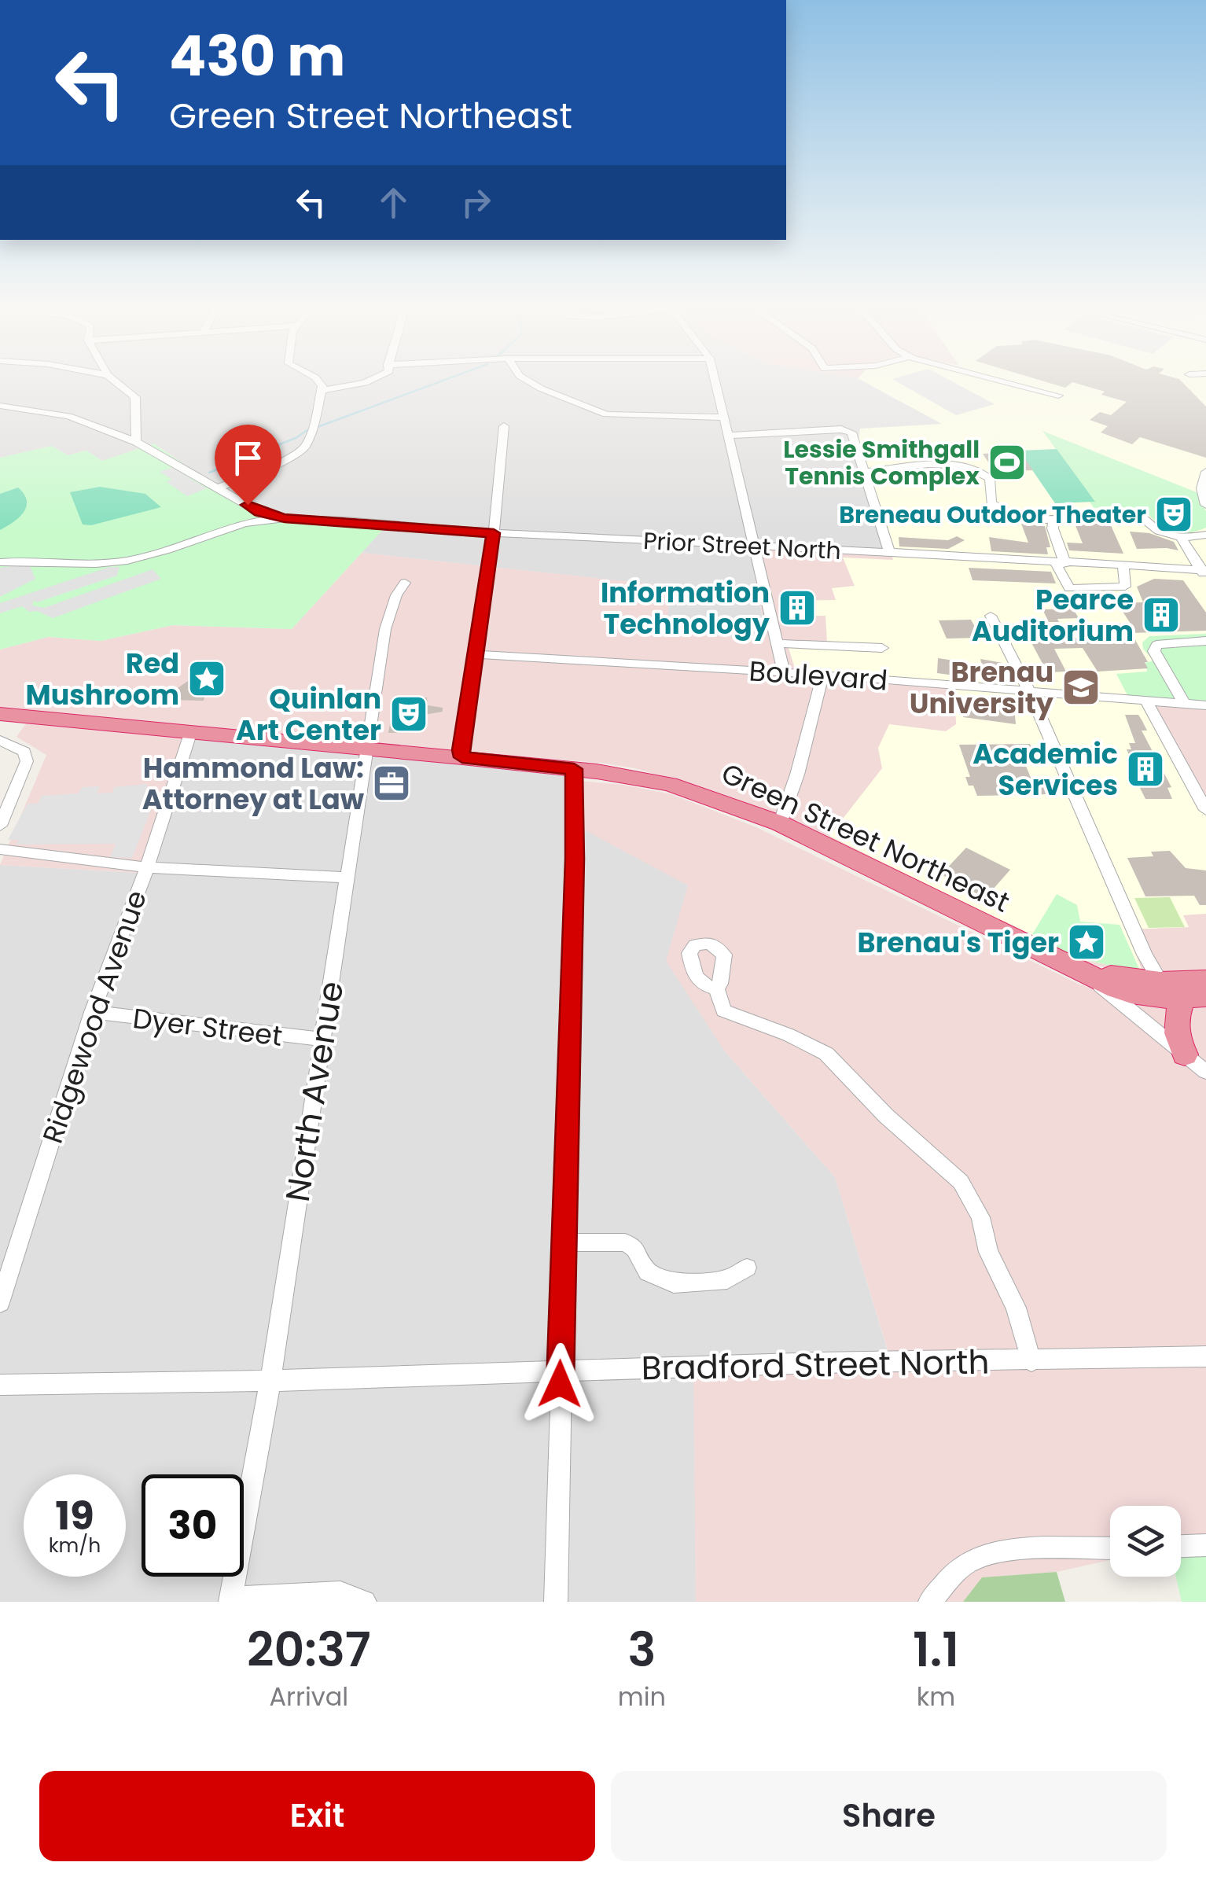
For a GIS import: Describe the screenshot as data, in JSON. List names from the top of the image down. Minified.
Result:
{"streets":{"highway":["Green Street Northeast"],"street":["Prior Street North","Boulevard","Ridgewood Avenue","Dyer Street","North Avenue","Bradford Street North"]},"crossings":[["Green Street Northeast","Ridgewood Avenue"],["Green Street Northeast","North Avenue"],["Ridgewood Avenue","Dyer Street"],["Dyer Street","North Avenue"],["North Avenue","Bradford Street North"]],"places":{"sports":["Lessie Smithgall Tennis Complex"],"theatre":["Breneau Outdoor Theater","Quinlan Art Center"],"building":["Information Technology","Pearce Auditorium","Academic Services"],"place":["Red Mushroom","Brenau's Tiger"],"school or university":["Brenau University"],"office":["Hammond Law: Attorney at Law"]},"page":{"turn":["430 m","Green Street Northeast"],"speed":"19 km/h","limit":"30","eta":["20:37","Arrival","3","min","1.1","km"],"buttons":["Exit","Share"]}}
